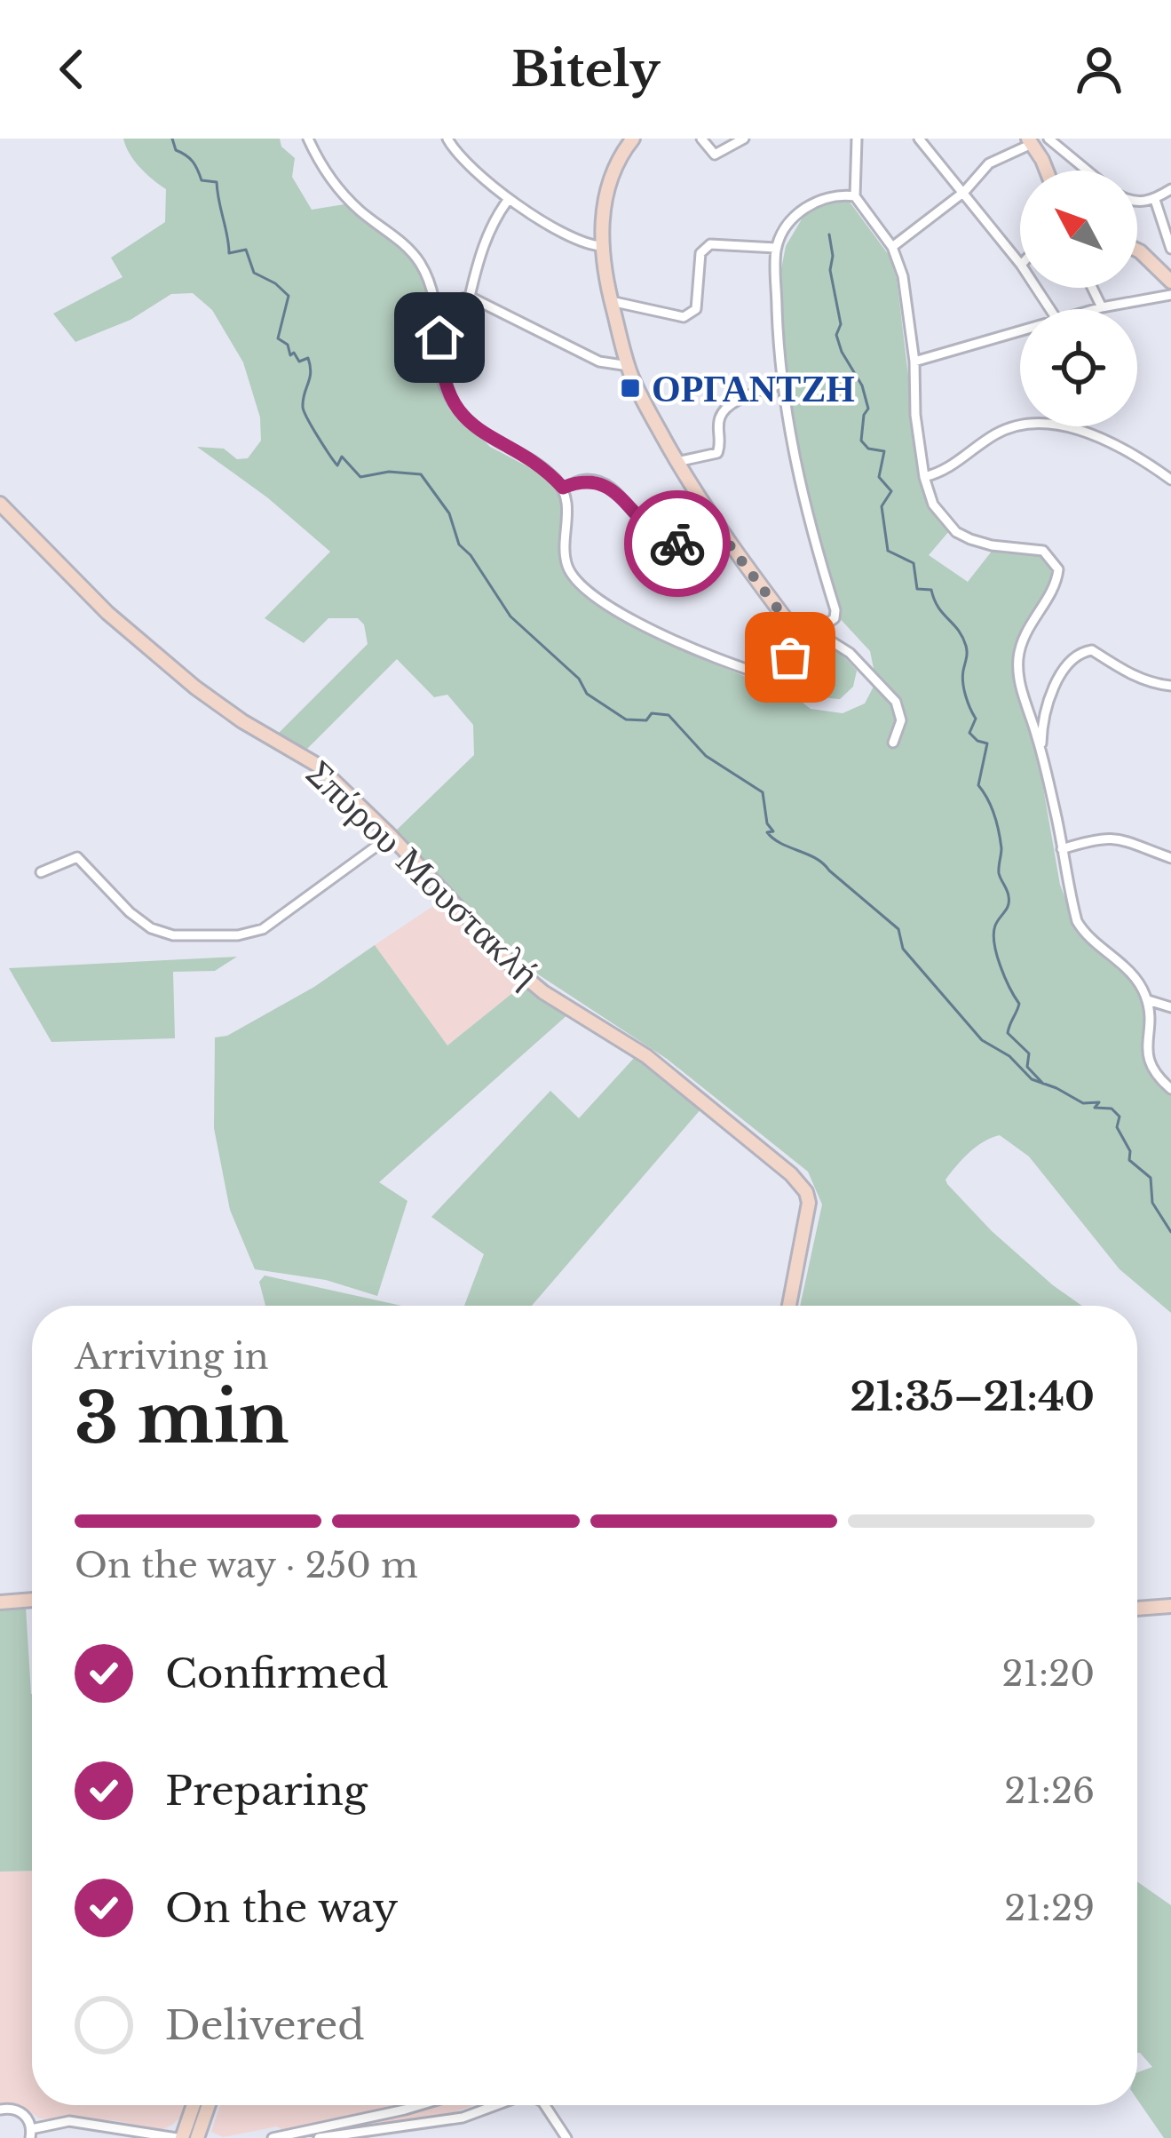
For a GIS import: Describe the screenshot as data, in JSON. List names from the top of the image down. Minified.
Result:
{"streets":{"street":["Σπύρου Μουστακλή"]},"places":{"transit":["ΟΡΓΑΝΤΖΗ"]},"north":"top left","page":{"header":"Bitely","heading":["3 min","Arriving in","21:35–21:40"],"bar":"On the way · 250 m","list":[["Confirmed","21:20"],["Preparing","21:26"],["On the way","21:29"],"Delivered"]}}
